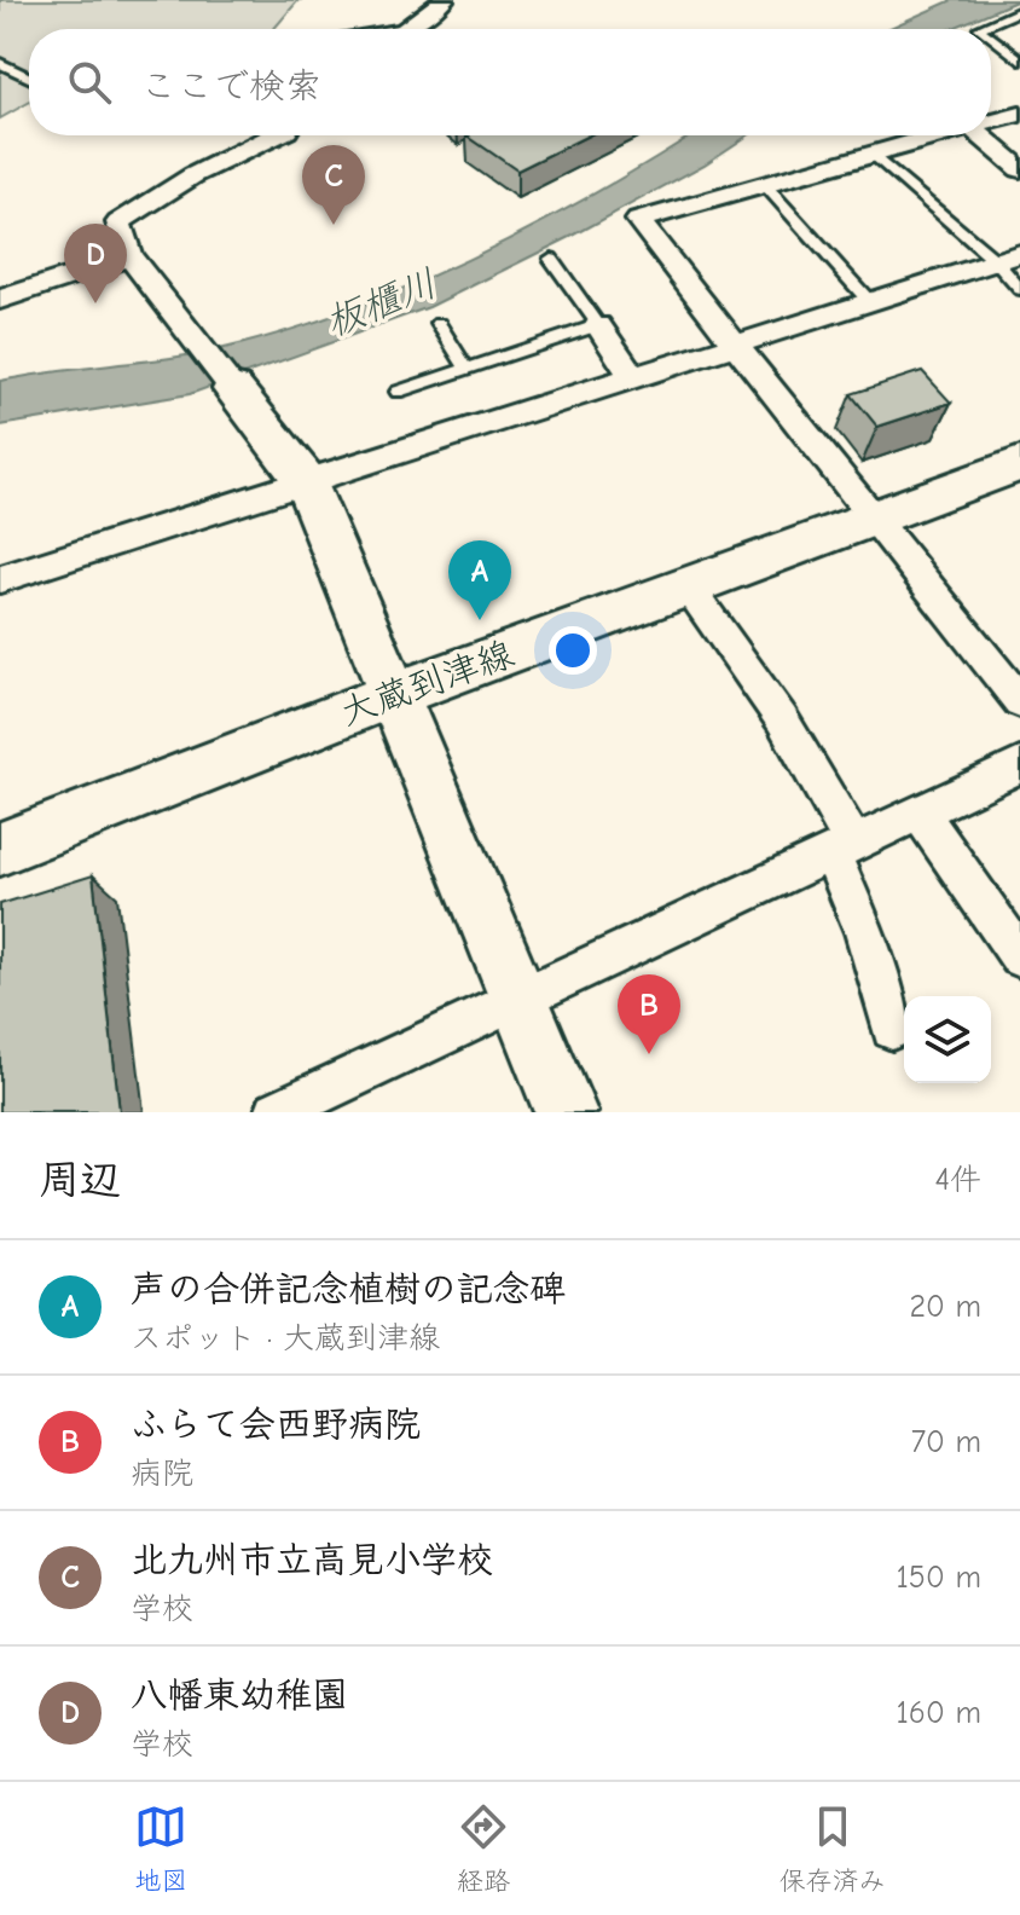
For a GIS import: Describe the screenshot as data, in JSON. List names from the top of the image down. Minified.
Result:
{"streets":{"main road":["大蔵到津線"]},"water":["板櫃川"],"page":{"search":"ここで検索","pins":["C","D","A","B"],"heading":["周辺","4件"],"list":[{"mark":"A","name":"声の合併記念植樹の記念碑","note":"スポット · 大蔵到津線","value":"20 m"},{"mark":"B","name":"ふらて会西野病院","note":"病院","value":"70 m"},{"mark":"C","name":"北九州市立高見小学校","note":"学校","value":"150 m"},{"mark":"D","name":"八幡東幼稚園","note":"学校","value":"160 m"}],"nav":["地図","経路","保存済み"]}}
